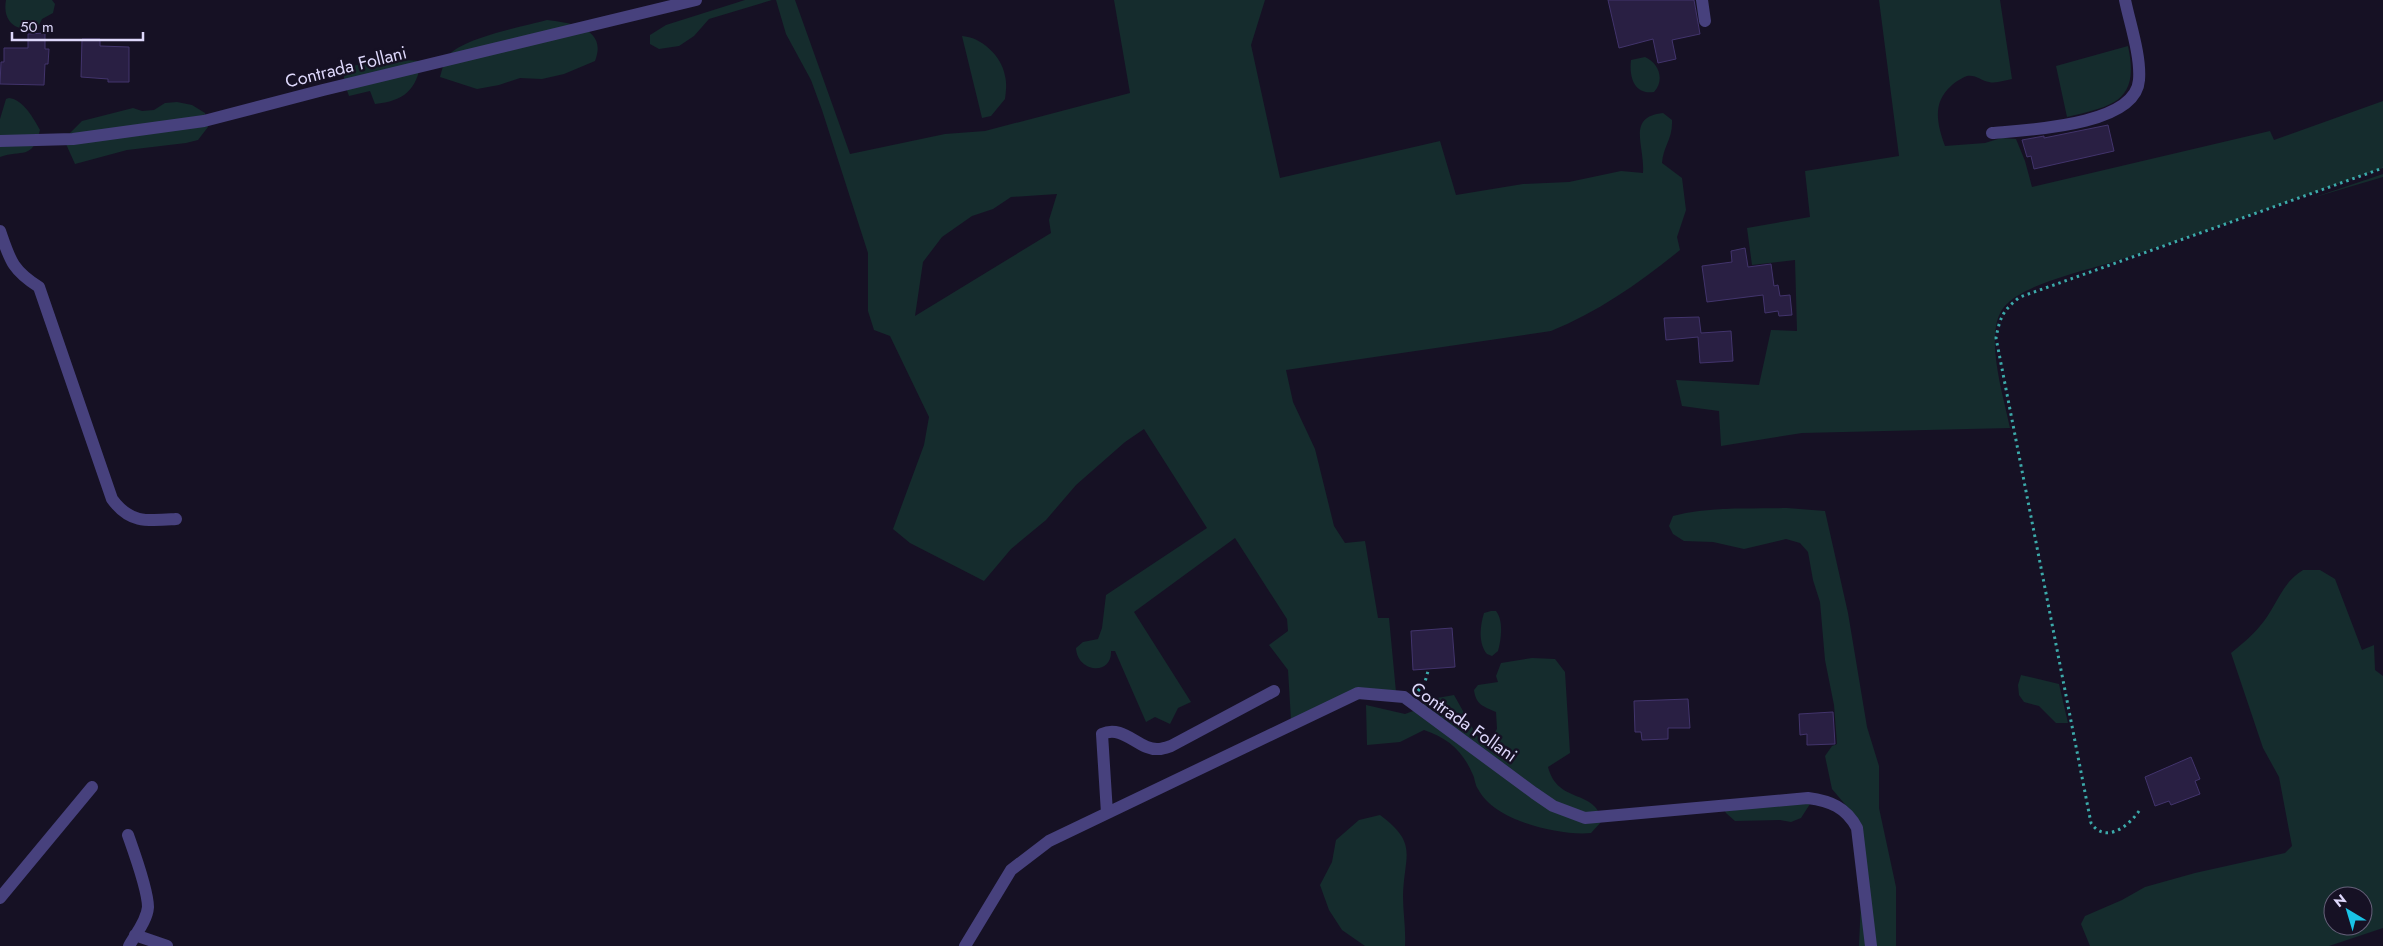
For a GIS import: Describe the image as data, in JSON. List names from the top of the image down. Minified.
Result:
{"streets":{"street":["Contrada Follani"]},"scale_bar":"50 m","north":"top left"}
